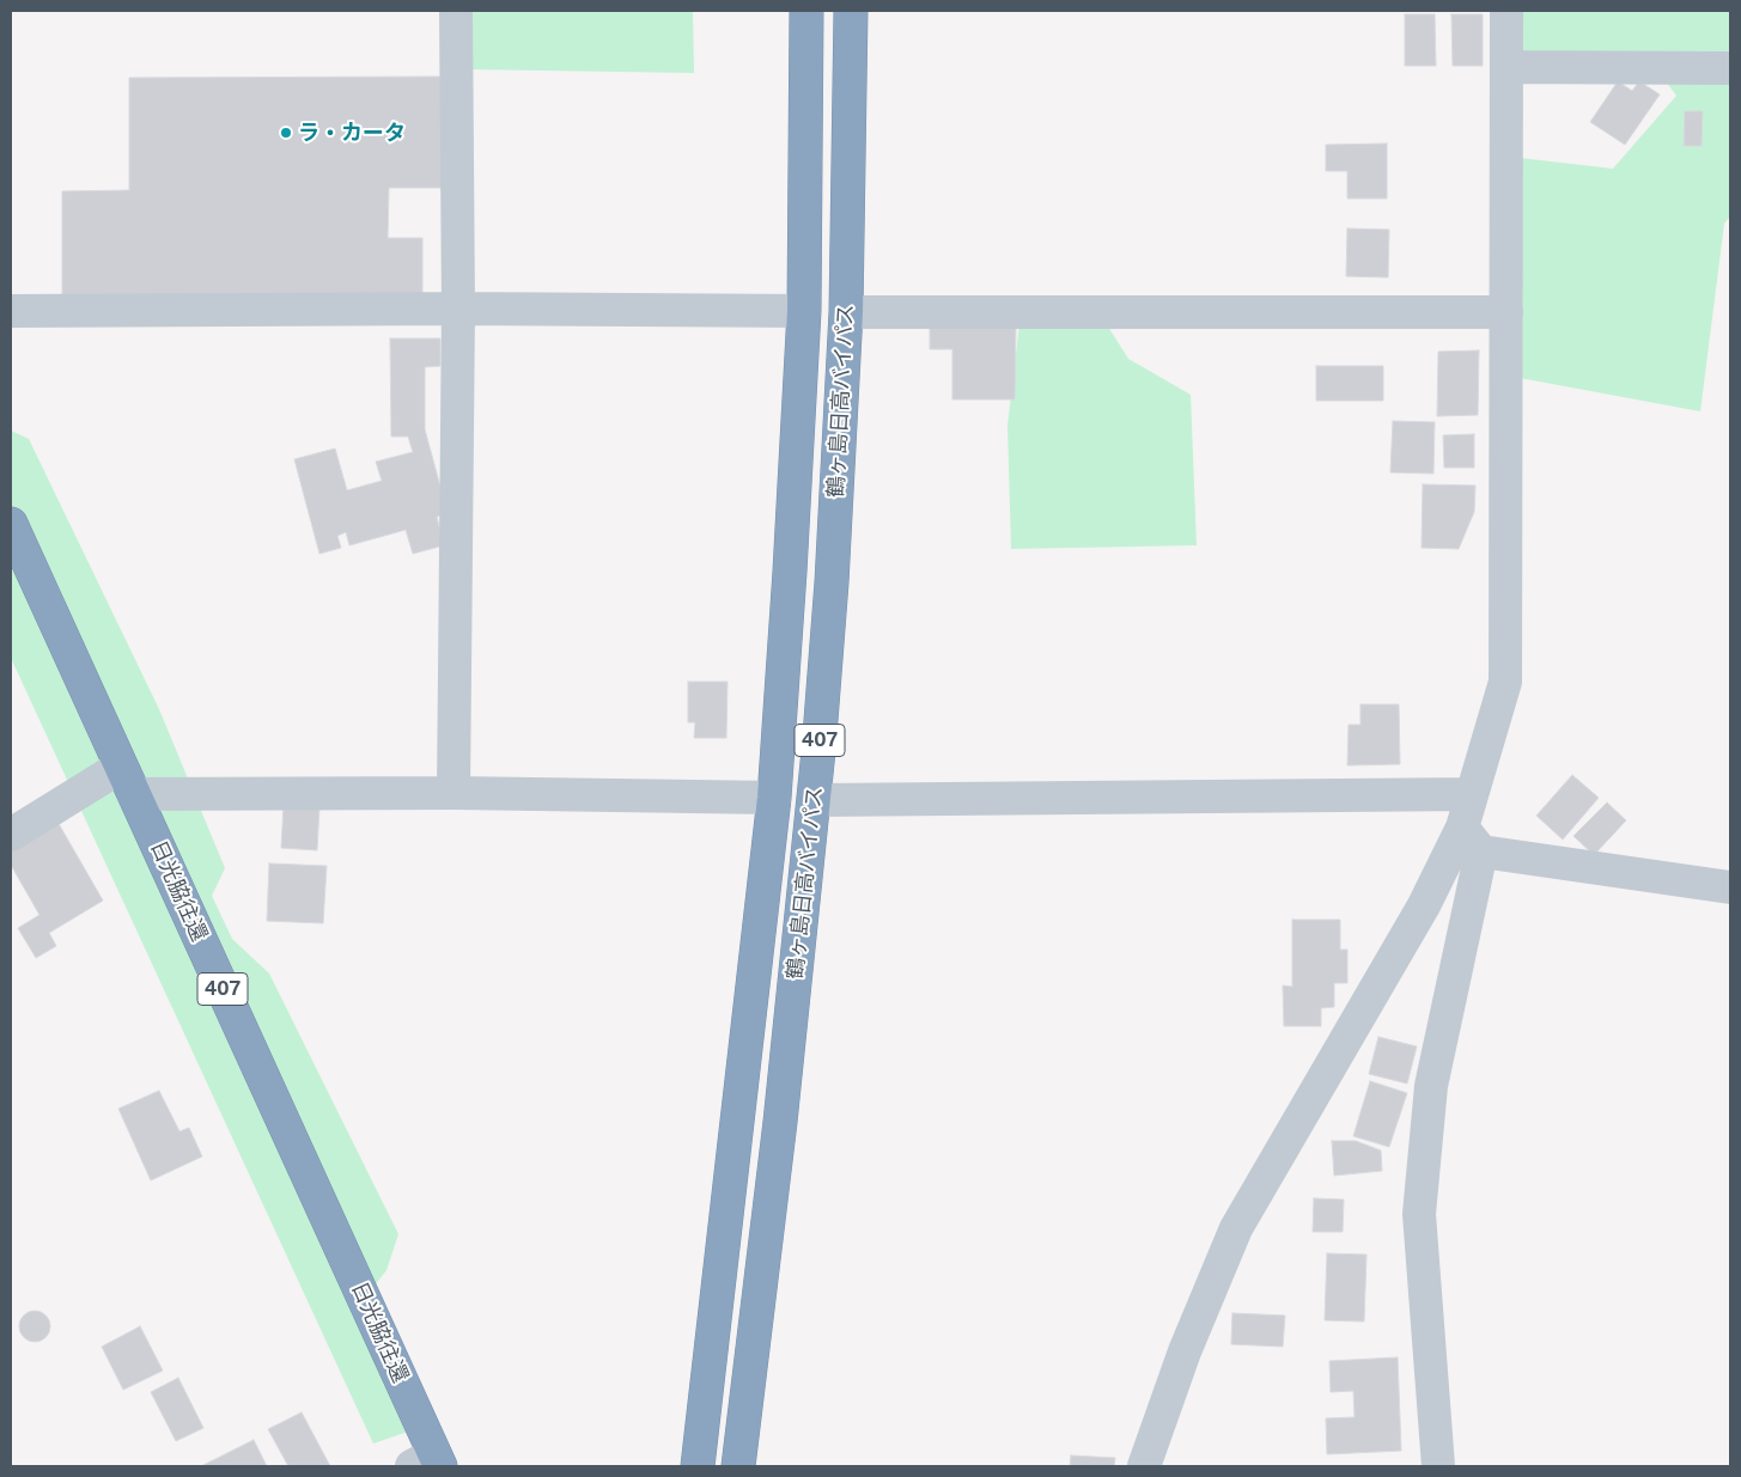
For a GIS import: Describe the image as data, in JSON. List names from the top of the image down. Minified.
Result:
{"streets":{"highway":["鶴ヶ島日高バイパス","407","日光脇往還"]},"places":["ラ・カータ"]}
